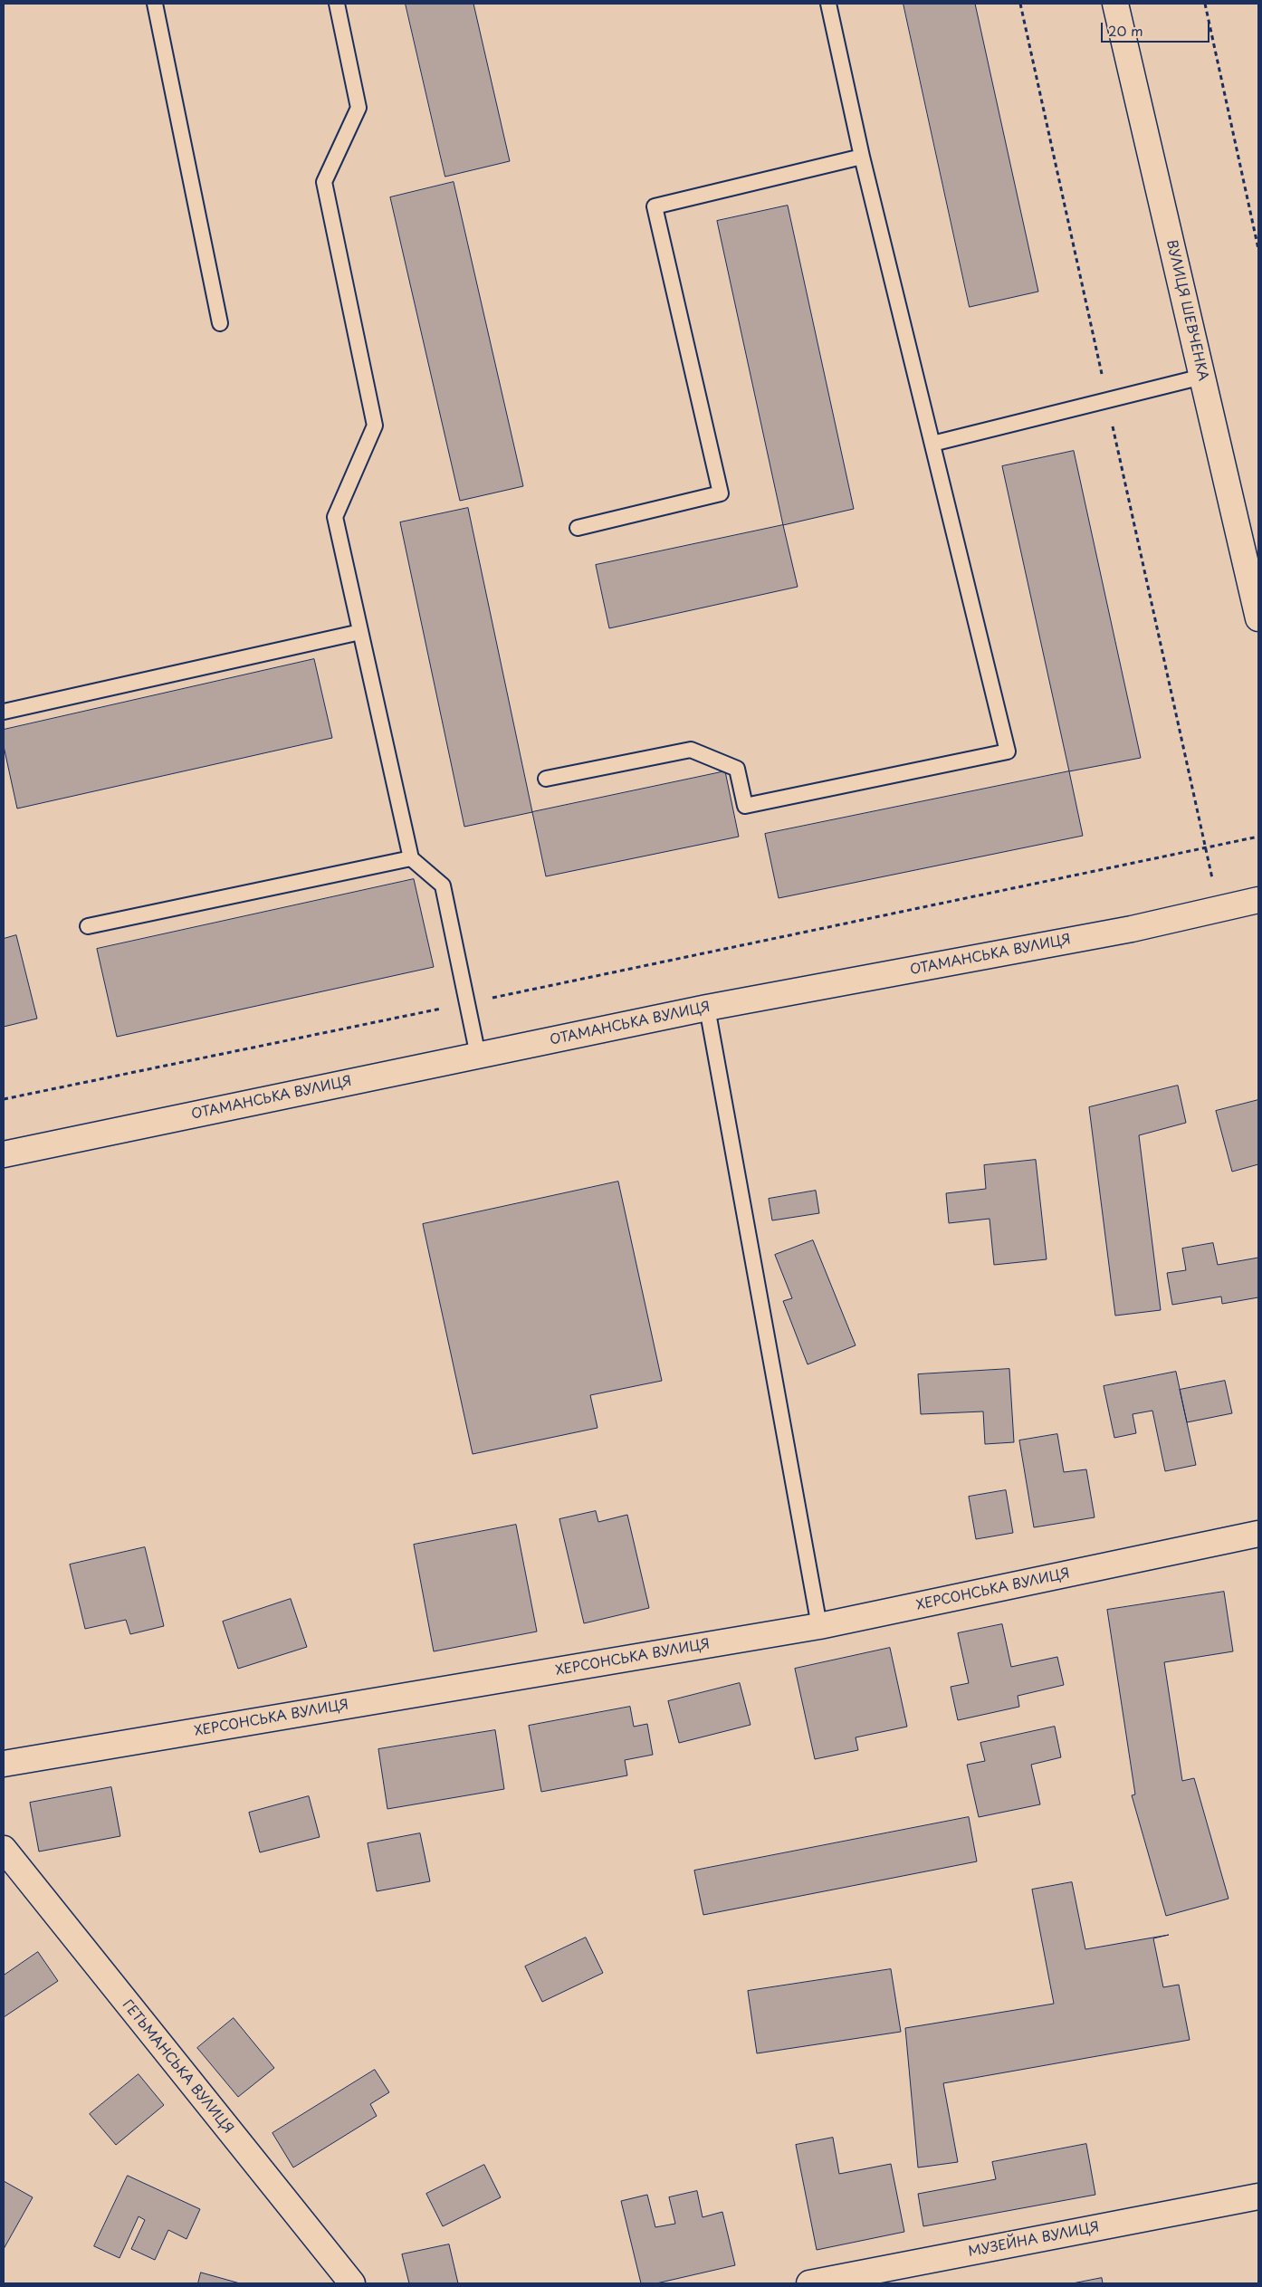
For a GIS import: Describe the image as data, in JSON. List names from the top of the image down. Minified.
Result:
{"streets":{"street":["ВУЛИЦЯ ШЕВЧЕНКА","ОТАМАНСЬКА ВУЛИЦЯ","ХЕРСОНСЬКА ВУЛИЦЯ","ГЕТЬМАНСЬКА ВУЛИЦЯ","МУЗЕЙНА ВУЛИЦЯ"]},"scale_bar":"20 m"}
